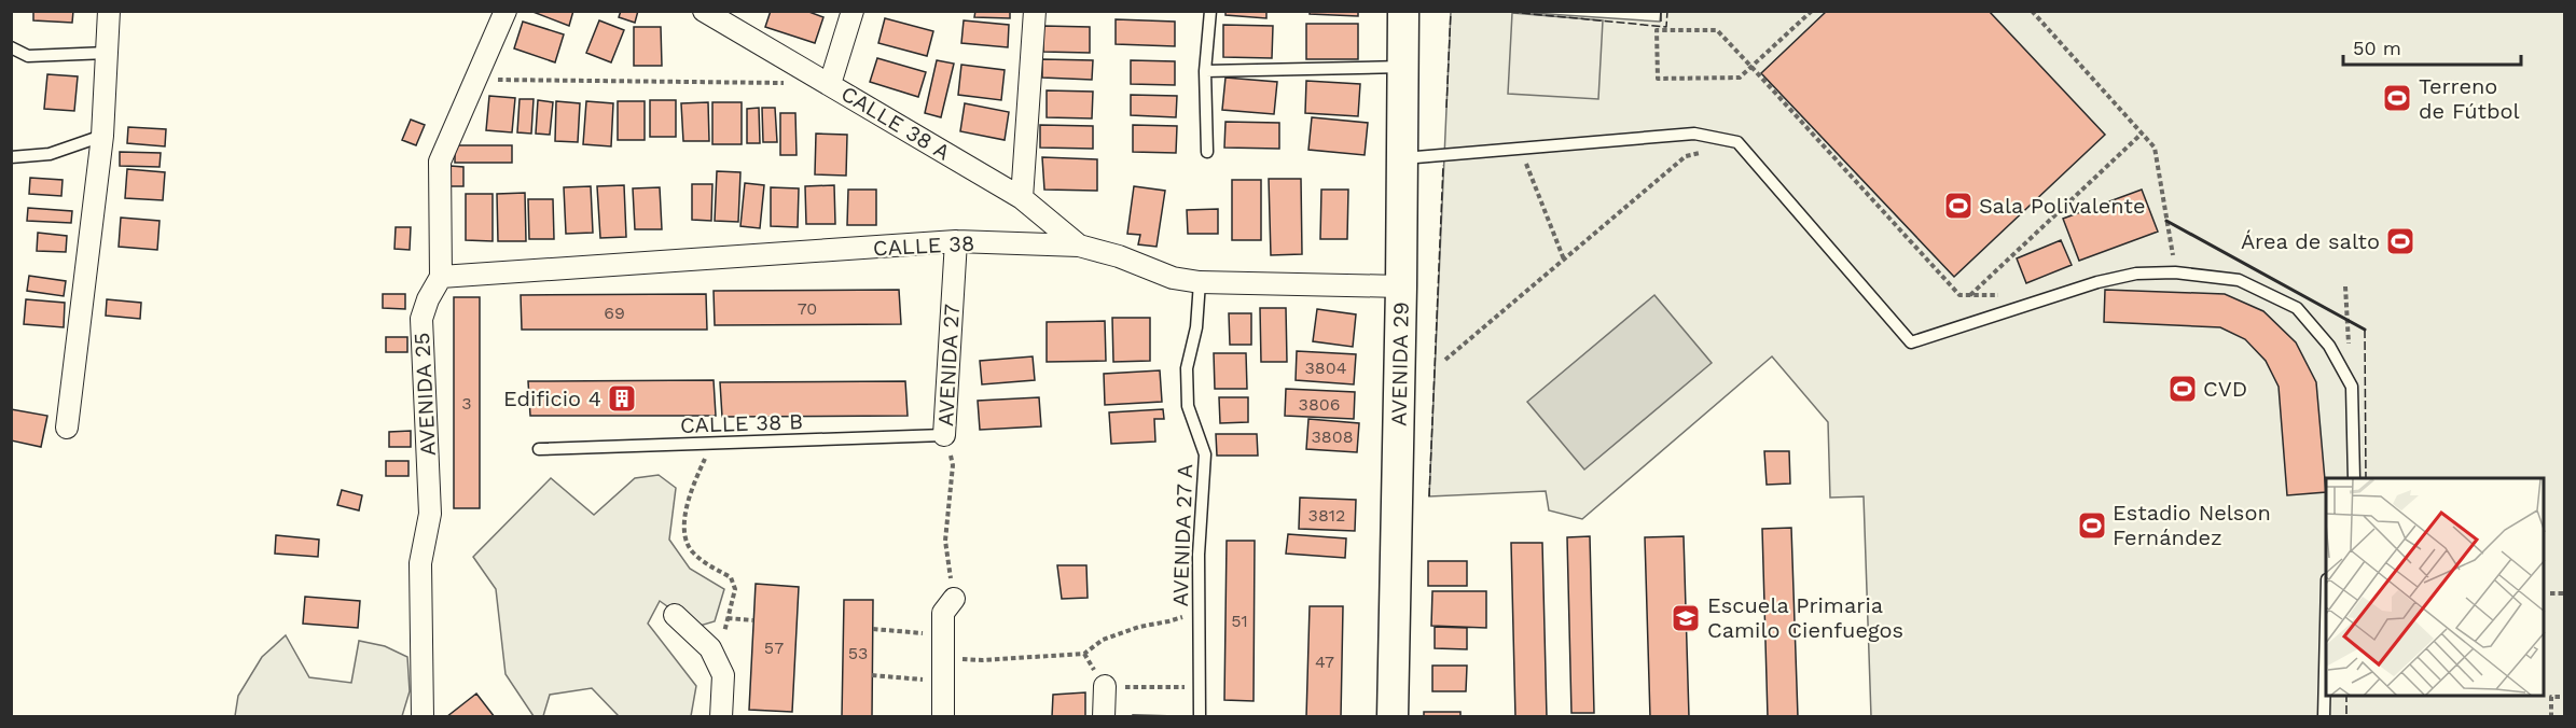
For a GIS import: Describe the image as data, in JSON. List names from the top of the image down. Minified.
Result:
{"streets":{"main road":["AVENIDA 29"],"street":["CALLE 38 A","CALLE 38","AVENIDA 27","AVENIDA 25"],"lane":["CALLE 38 B","AVENIDA 27 A"]},"crossings":[["CALLE 38 A","CALLE 38"],["CALLE 38","AVENIDA 29"],["CALLE 38","AVENIDA 27"],["CALLE 38","AVENIDA 25"],["CALLE 38","AVENIDA 27 A"],["AVENIDA 27","CALLE 38 B"]],"places":{"sports":["Terreno de Fútbol","Sala Polivalente","Área de salto","CVD","Estadio Nelson Fernández"],"building":["Edificio 4"],"school or university":["Escuela Primaria Camilo Cienfuegos"]},"house_numbers":["70","69","3804","3","3806","3808","3812","51","57","53","47"],"scale_bar":"50 m"}
